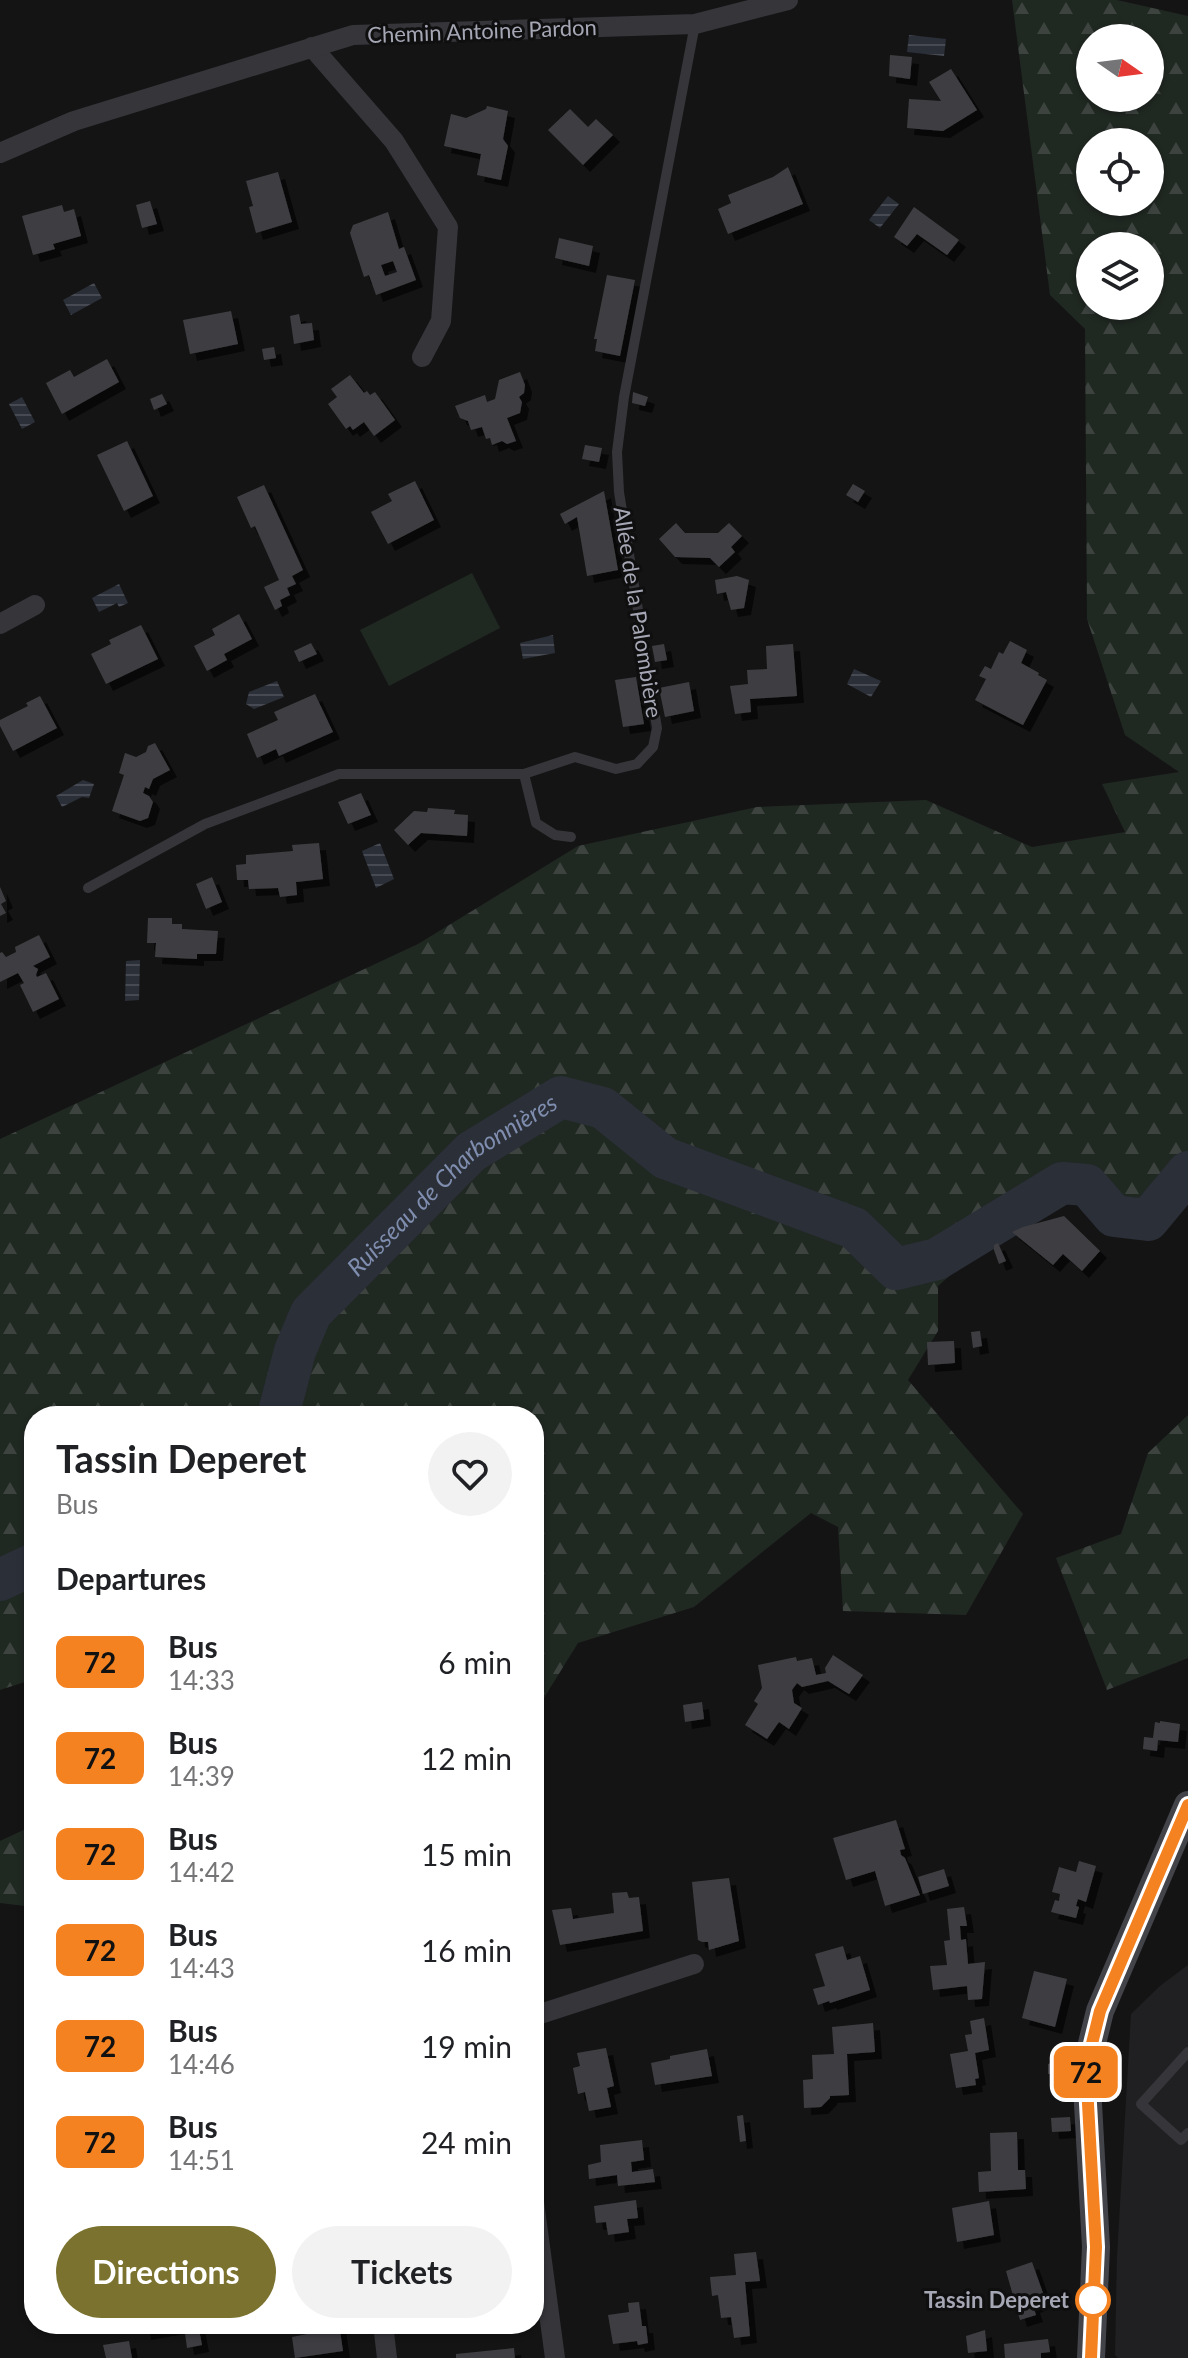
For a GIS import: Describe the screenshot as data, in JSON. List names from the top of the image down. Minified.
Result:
{"streets":{"street":["Chemin Antoine Pardon"],"lane":["Allée de la Palombière"]},"crossings":[["Chemin Antoine Pardon","Allée de la Palombière"]],"water":["Ruisseau de Charbonnières"],"places":["Tassin Deperet"],"lines":["bus line 72"],"north":"right","page":{"on_map":"72","heading":[["Tassin Deperet","Bus"],"Departures"],"list":[{"mark":"72","name":"Bus","note":"14:33","value":"6 min"},{"mark":"72","name":"Bus","note":"14:39","value":"12 min"},{"mark":"72","name":"Bus","note":"14:42","value":"15 min"},{"mark":"72","name":"Bus","note":"14:43","value":"16 min"},{"mark":"72","name":"Bus","note":"14:46","value":"19 min"},{"mark":"72","name":"Bus","note":"14:51","value":"24 min"}],"buttons":["Directions","Tickets"]}}
